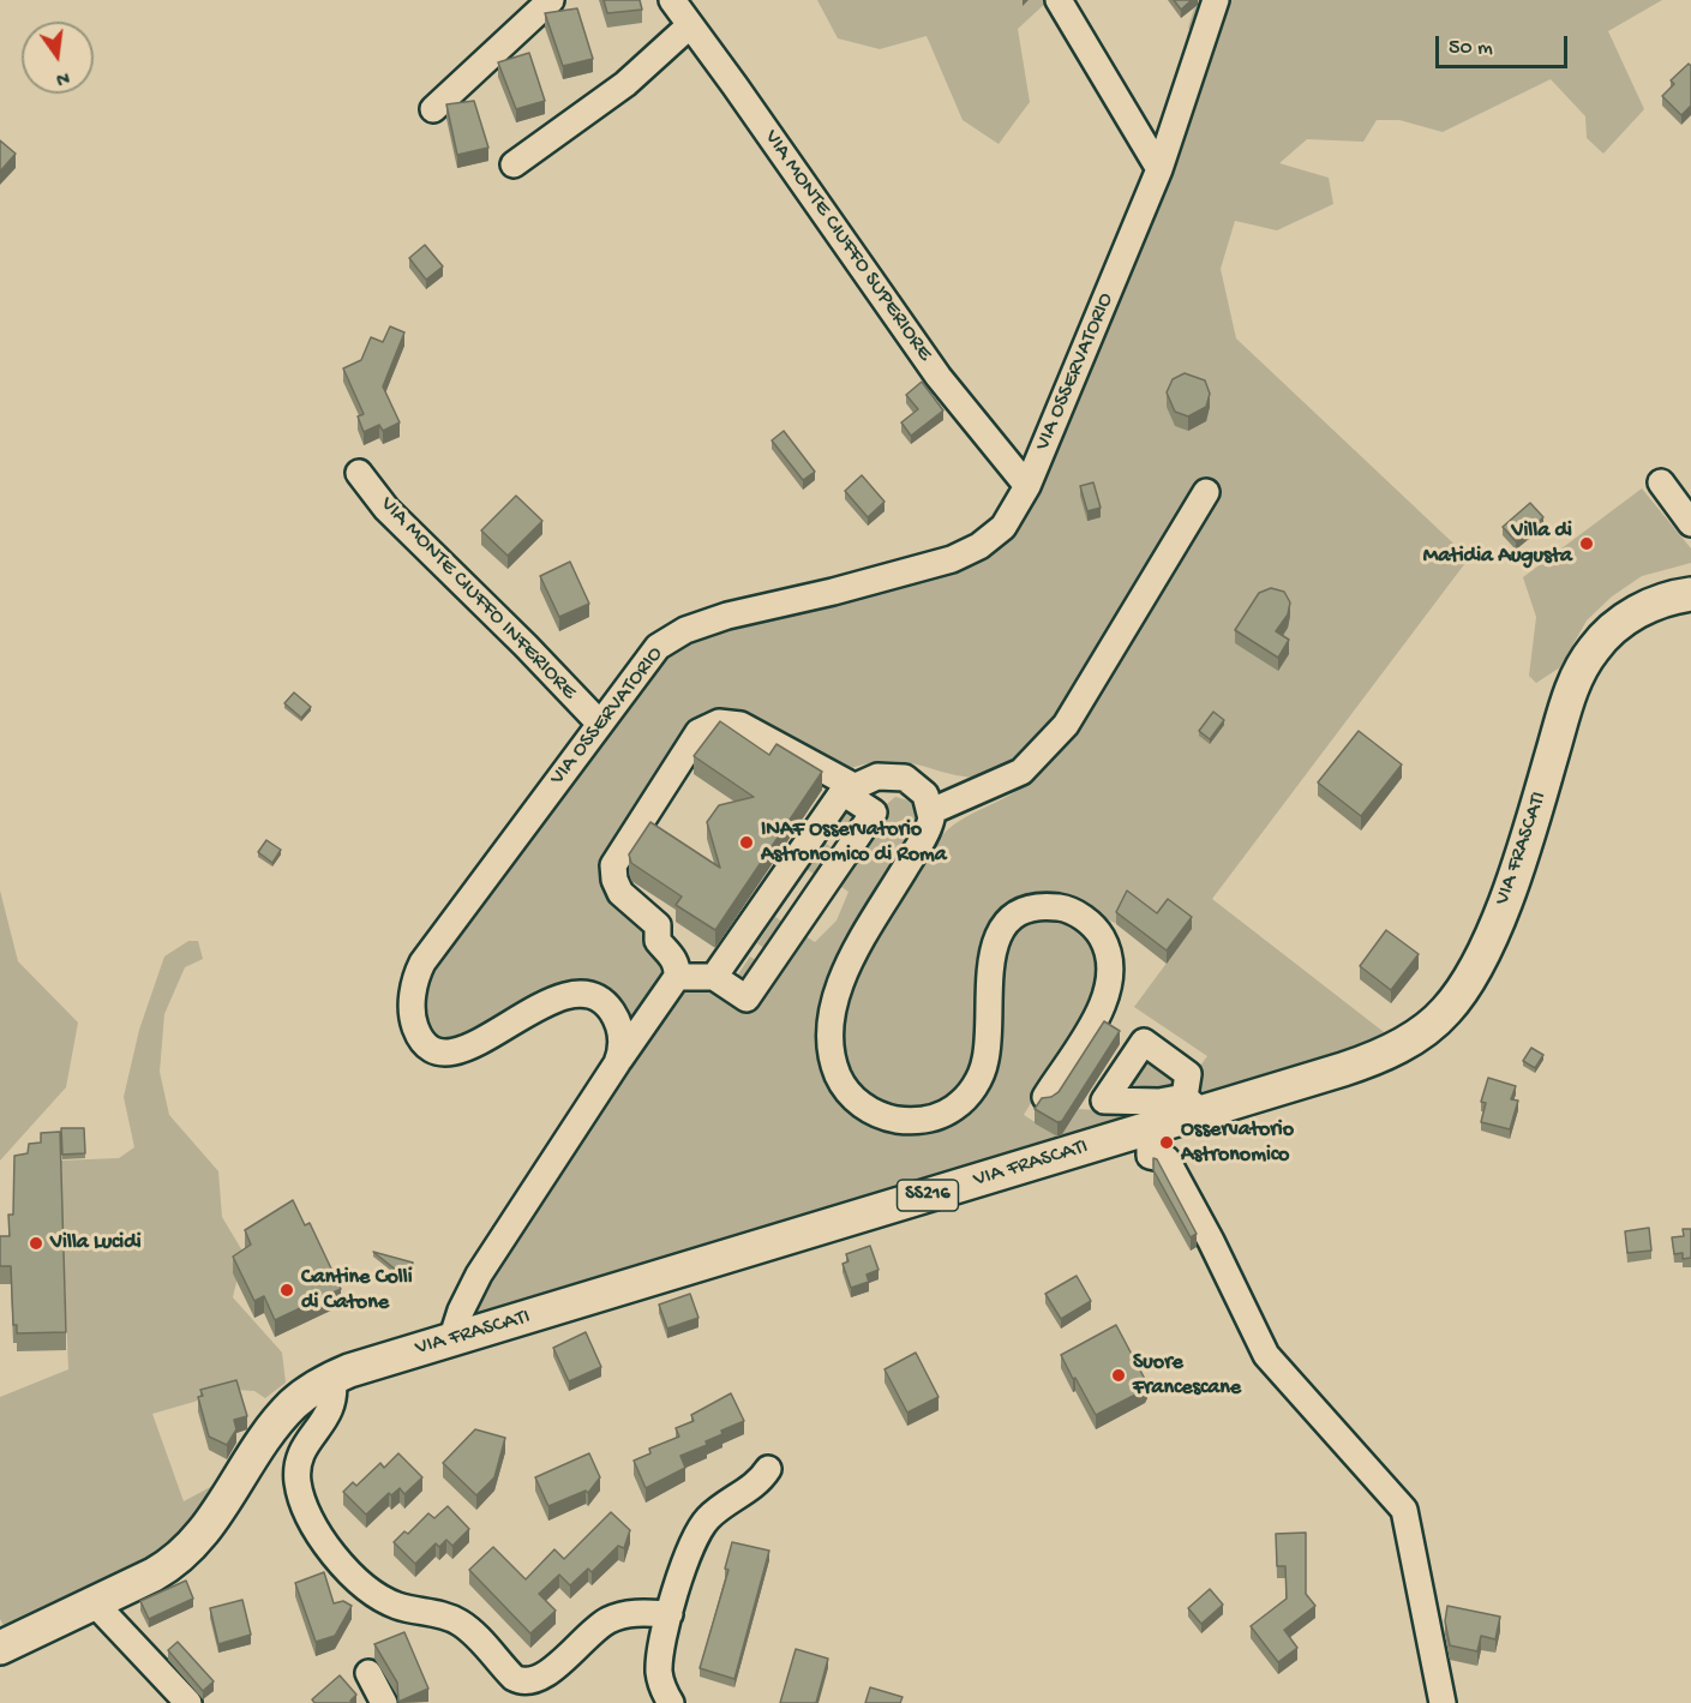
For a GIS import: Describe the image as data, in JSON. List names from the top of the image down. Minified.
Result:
{"streets":{"main road":["VIA FRASCATI","SS216"],"street":["VIA MONTE CIUFFO SUPERIORE","VIA OSSERVATORIO","VIA MONTE CIUFFO INFERIORE"]},"crossings":[["VIA MONTE CIUFFO SUPERIORE","VIA OSSERVATORIO"],["VIA OSSERVATORIO","VIA MONTE CIUFFO INFERIORE"],["VIA OSSERVATORIO","VIA FRASCATI"]],"places":["Villa di Matidia Augusta","INAF Osservatorio Astronomico di Roma","Osservatorio Astronomico","Villa Lucidi","Cantine Colli di Catone","Suore Francescane"],"scale_bar":"50 m","north":"bottom"}
